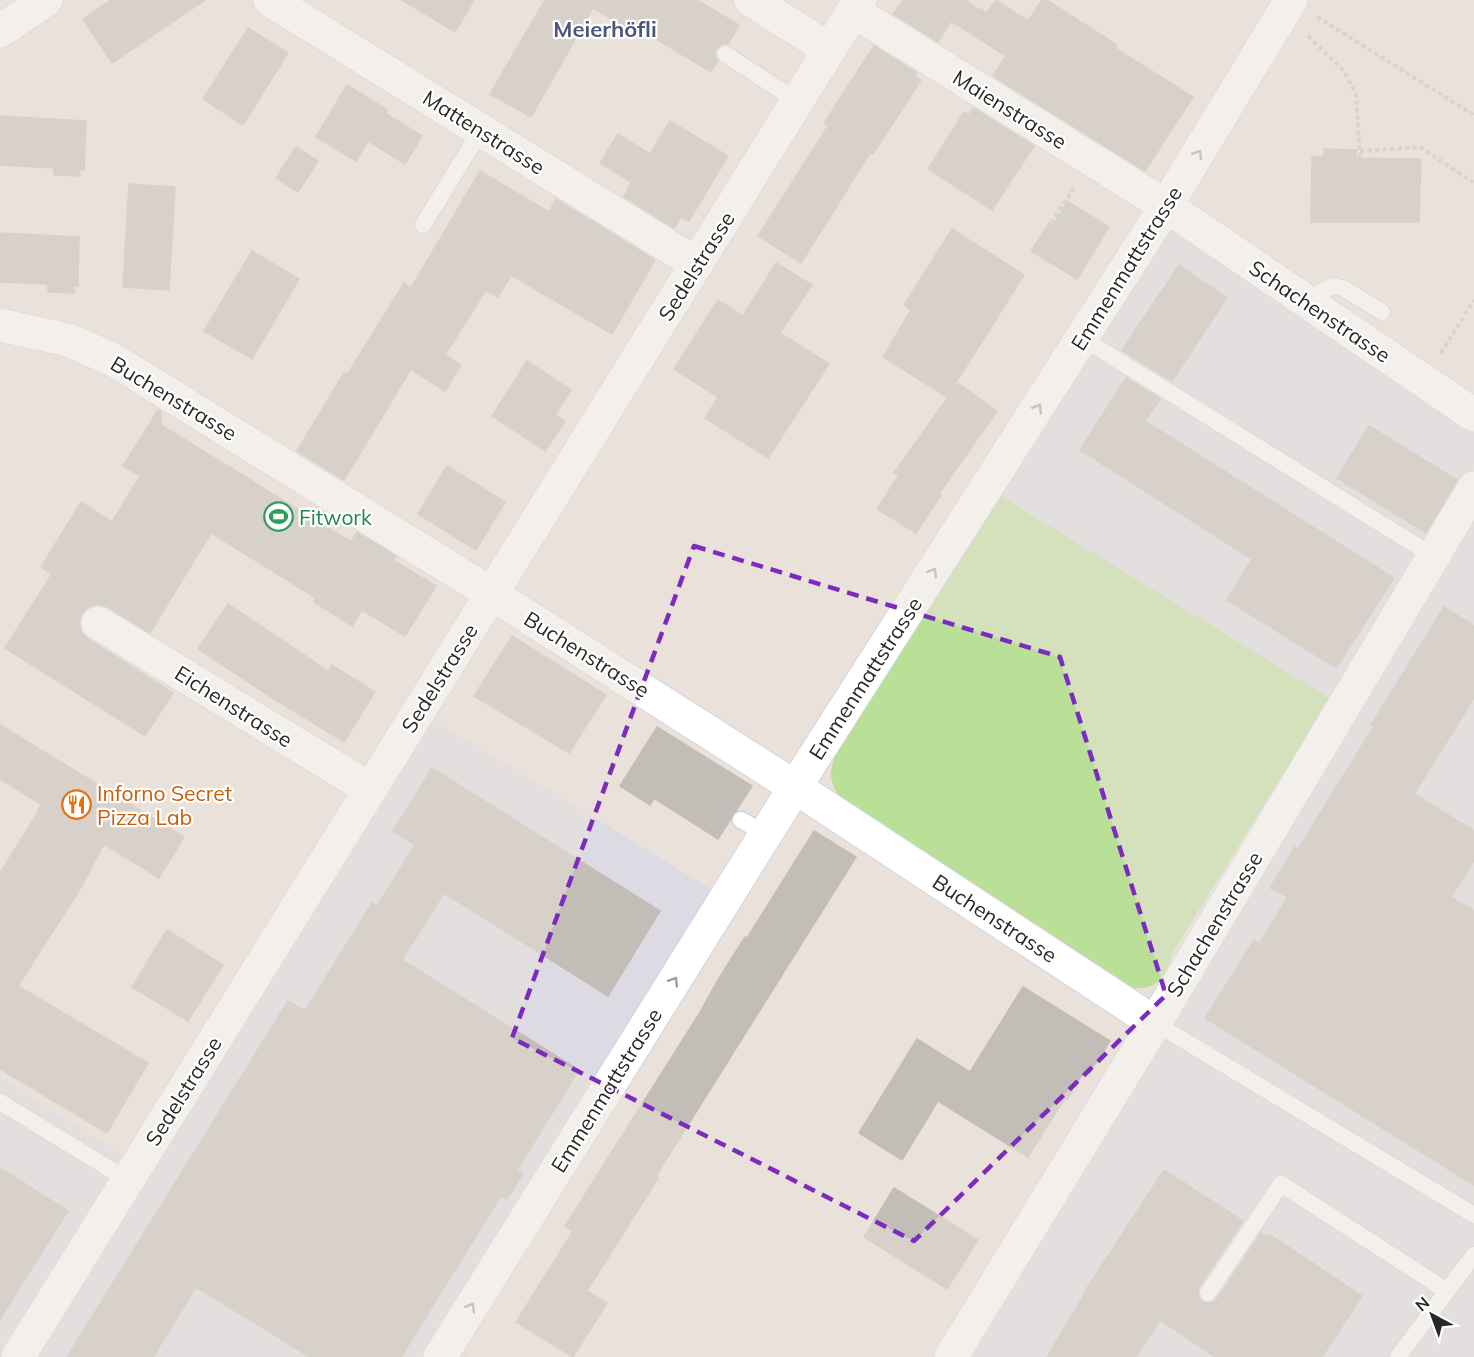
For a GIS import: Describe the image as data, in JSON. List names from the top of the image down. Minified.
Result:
{"streets":{"street":["Maienstrasse","Mattenstrasse","Sedelstrasse","Emmenmattstrasse","Schachenstrasse","Buchenstrasse","Eichenstrasse"]},"crossings":[["Maienstrasse","Sedelstrasse"],["Maienstrasse","Emmenmattstrasse"],["Maienstrasse","Schachenstrasse"],["Mattenstrasse","Sedelstrasse"],["Sedelstrasse","Buchenstrasse"],["Sedelstrasse","Eichenstrasse"],["Emmenmattstrasse","Schachenstrasse"],["Emmenmattstrasse","Buchenstrasse"],["Schachenstrasse","Buchenstrasse"]],"one_way":["Emmenmattstrasse"],"districts":["Meierhöfli"],"places":{"sports":["Fitwork"],"restaurant":["Inforno Secret Pizza Lab"]},"north":"top left"}
